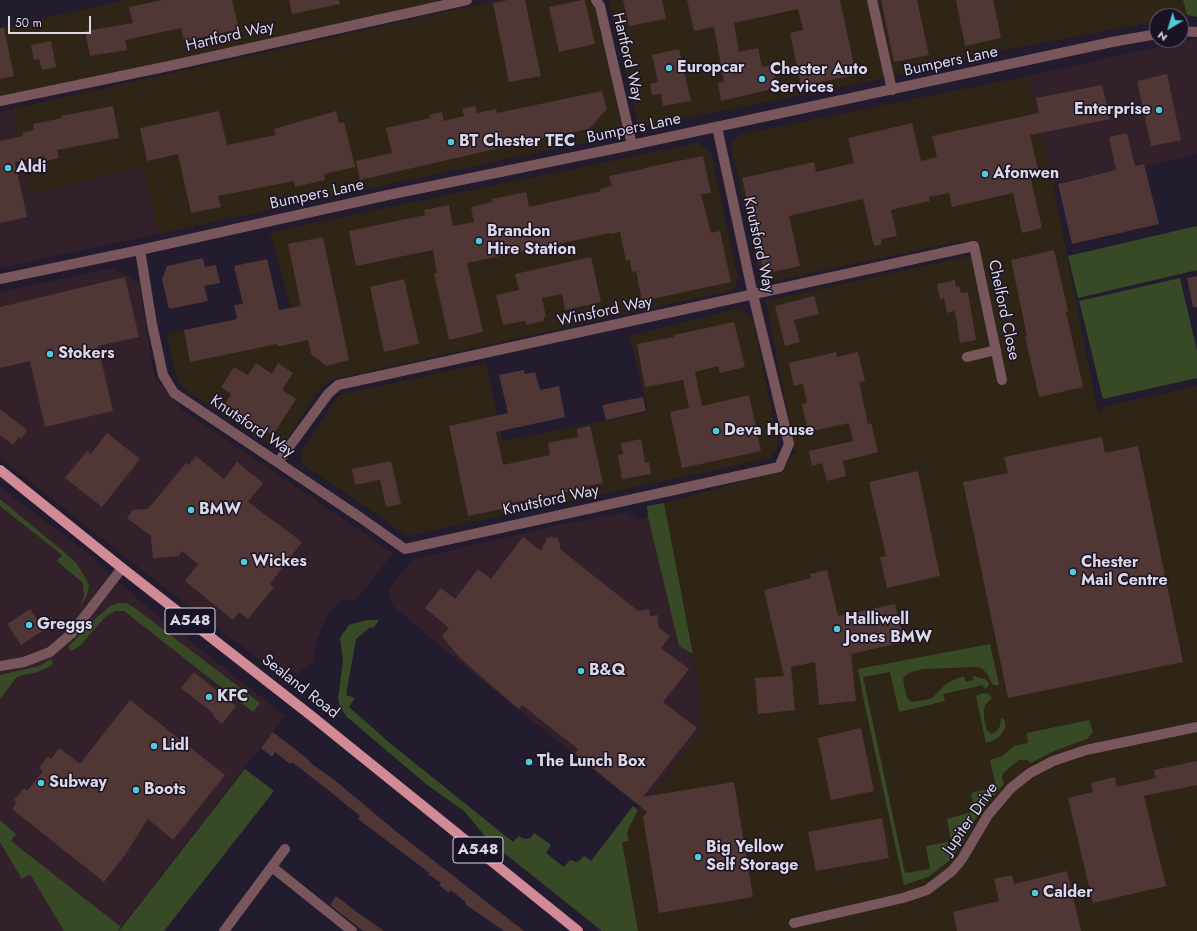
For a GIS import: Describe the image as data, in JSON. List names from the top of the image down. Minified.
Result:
{"streets":{"main road":["A548","Sealand Road"],"street":["Hartford Way","Bumpers Lane","Knutsford Way","Chelford Close","Winsford Way","Jupiter Drive"]},"crossings":[["Hartford Way","Bumpers Lane"],["Bumpers Lane","Knutsford Way"],["Knutsford Way","Winsford Way"],["Chelford Close","Winsford Way"]],"places":["Europcar","Chester Auto Services","Enterprise","BT Chester TEC","Aldi","Afonwen","Brandon Hire Station","Stokers","Deva House","BMW","Wickes","Chester Mail Centre","Greggs","Halliwell Jones BMW","B&Q","KFC","Lidl","The Lunch Box","Subway","Boots","Big Yellow Self Storage","Calder"],"scale_bar":"50 m","north":"bottom left"}
